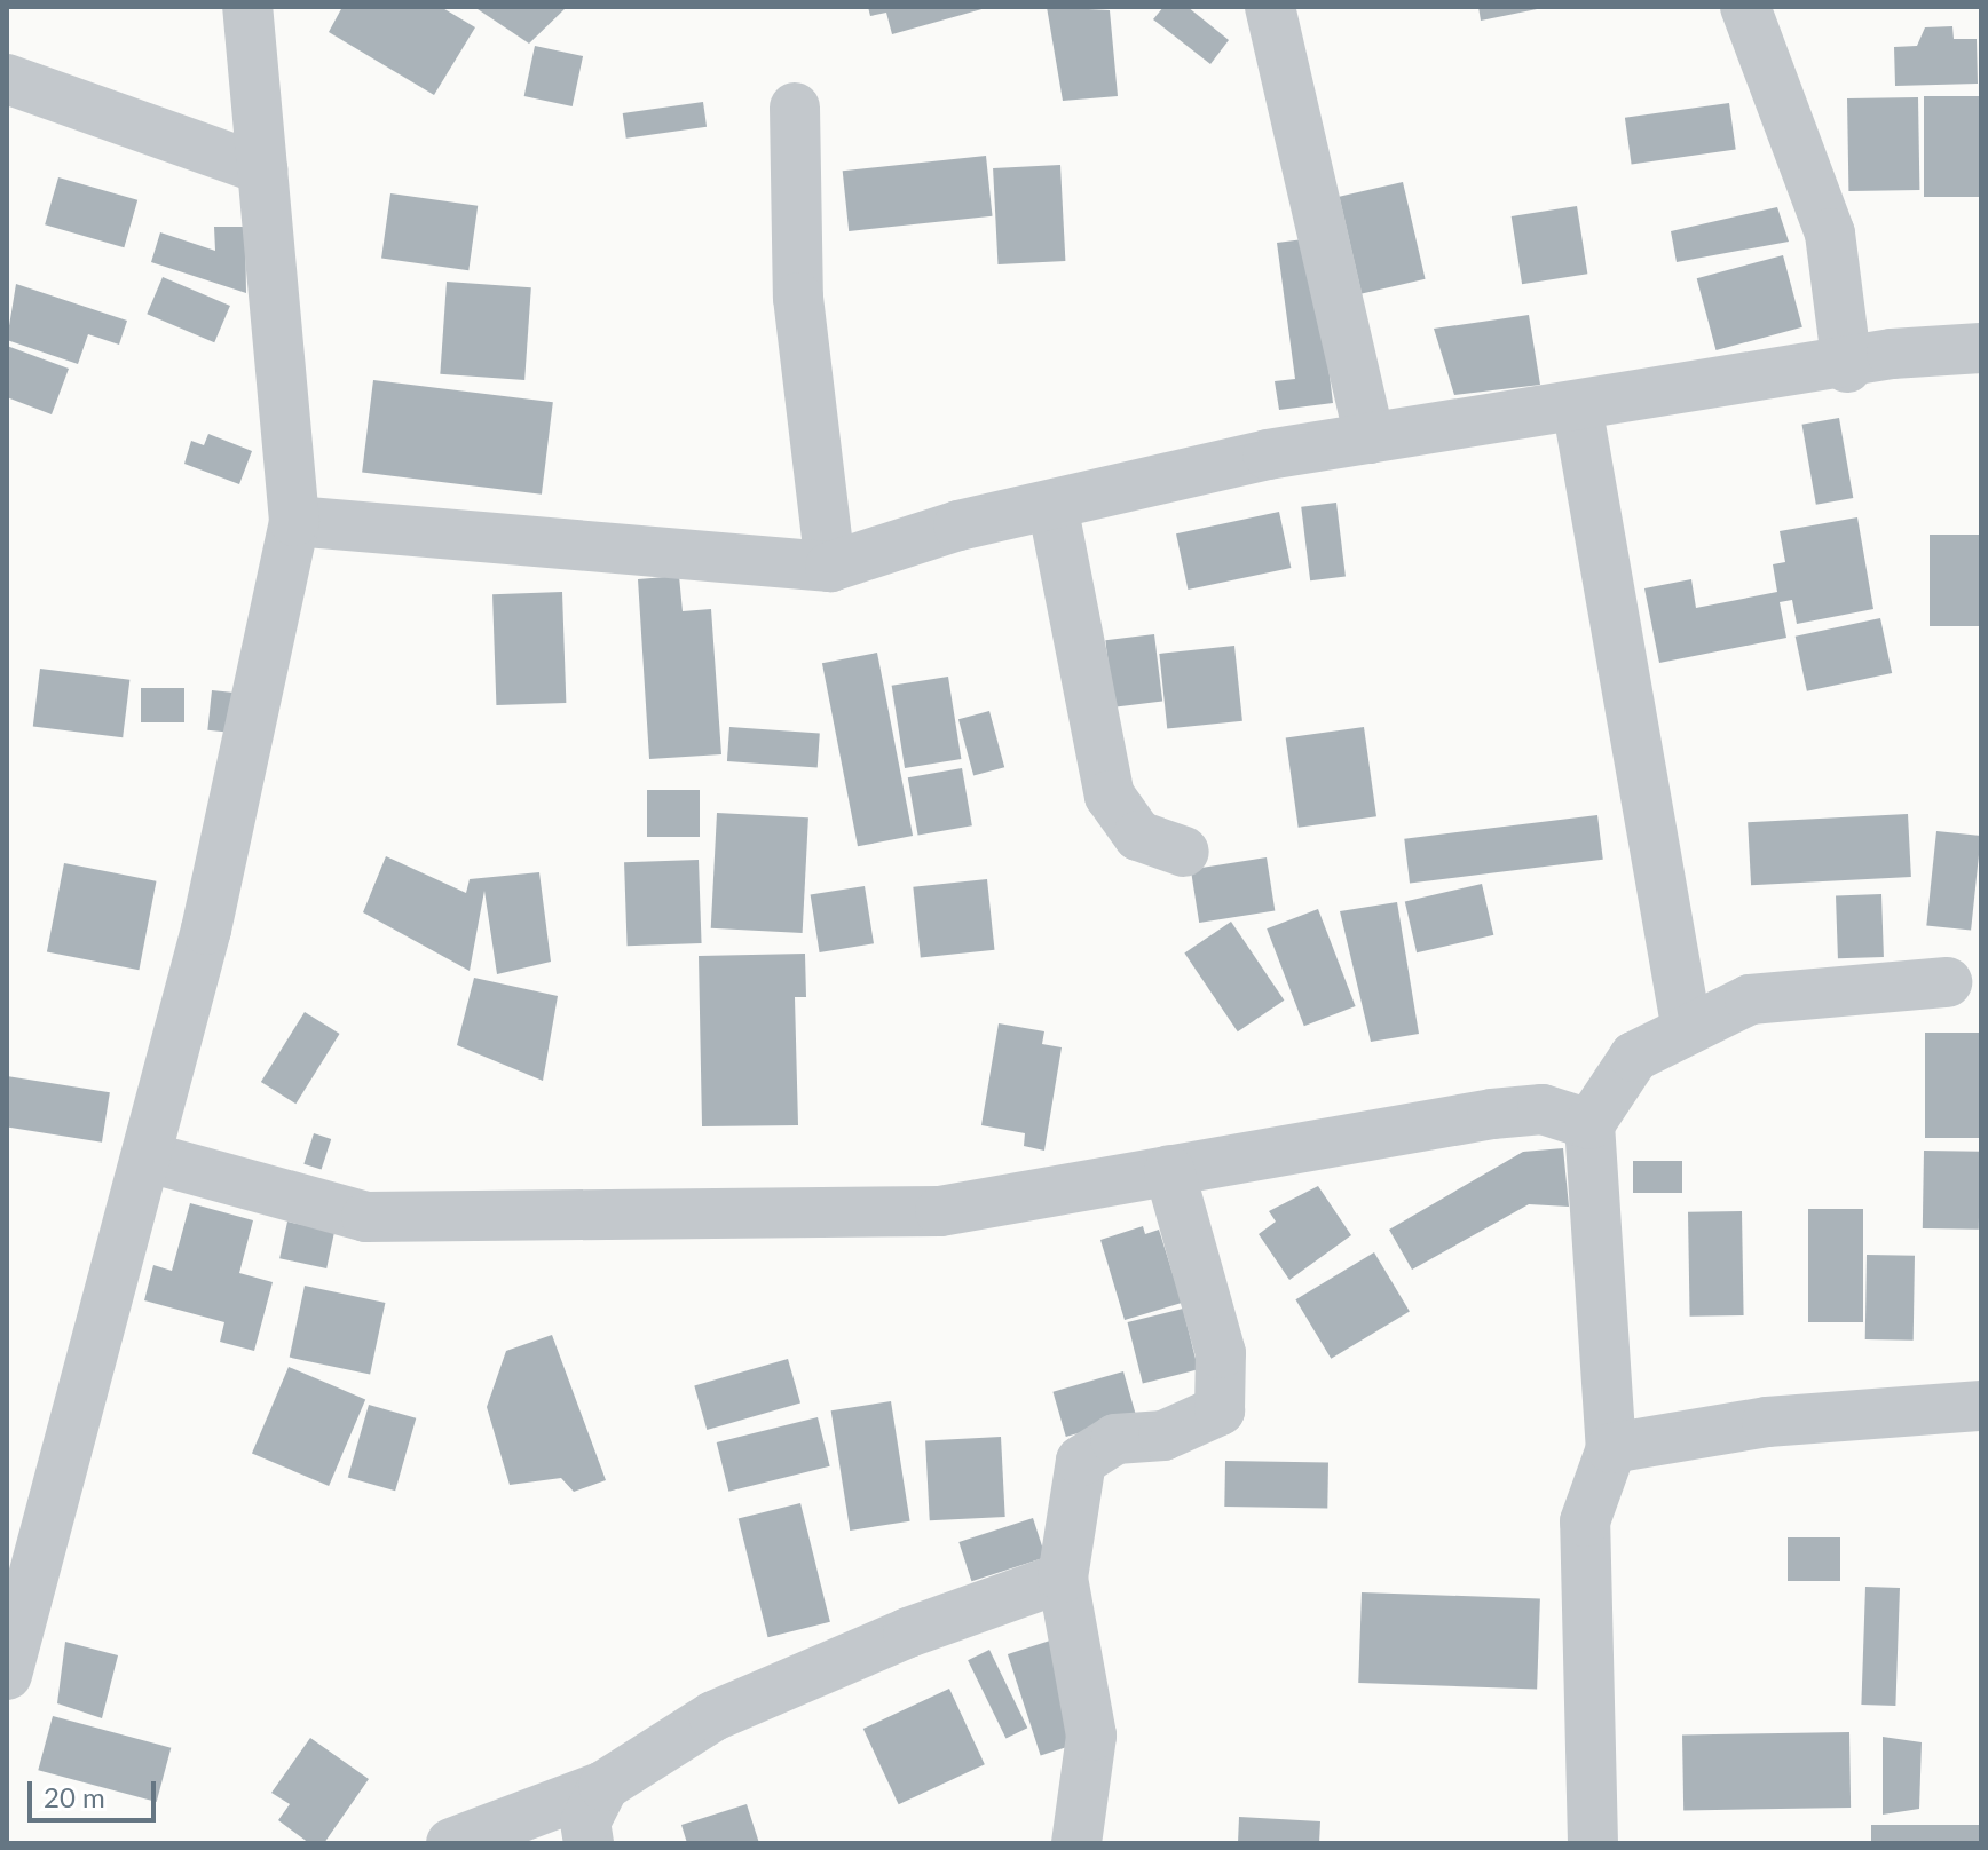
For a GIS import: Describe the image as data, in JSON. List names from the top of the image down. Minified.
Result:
{"scale_bar":"20 m"}
